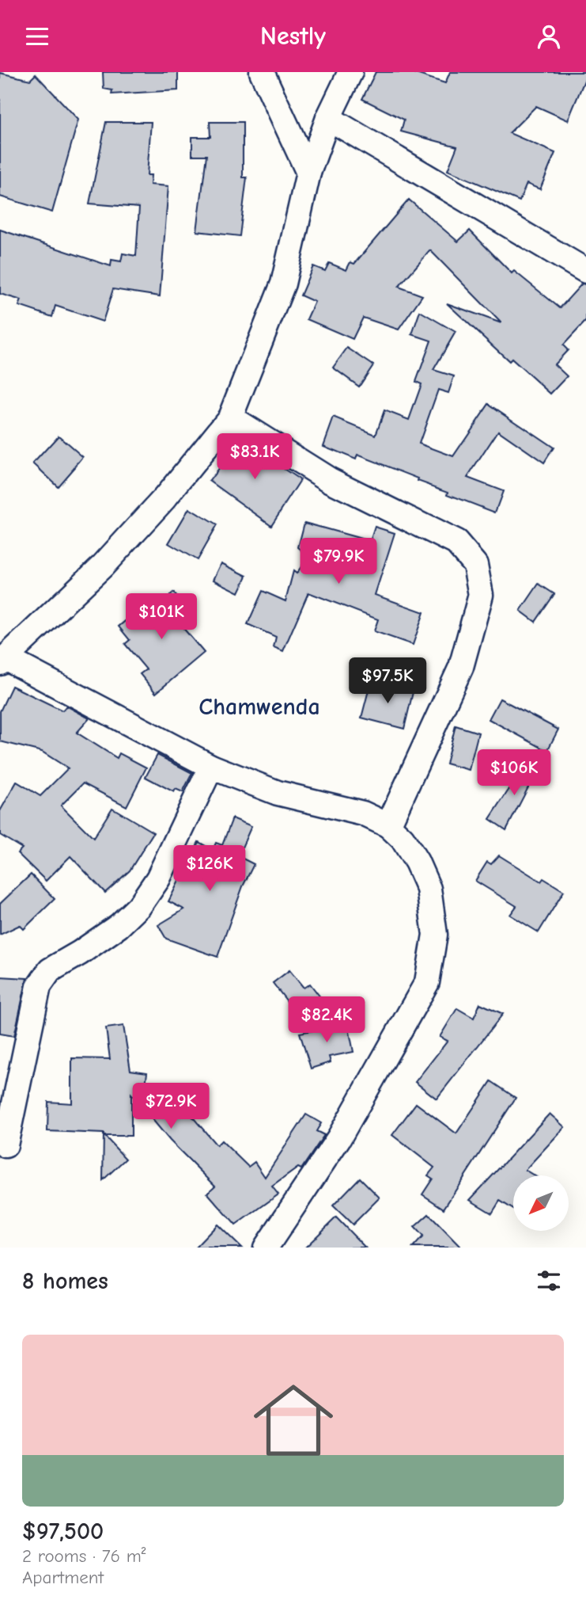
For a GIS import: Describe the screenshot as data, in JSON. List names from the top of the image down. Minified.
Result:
{"districts":["Chamwenda"],"north":"bottom left","page":{"header":"Nestly","price":["$83.1K","$79.9K","$101K","$97.5K","$106K","$126K","$82.4K","$72.9K"],"heading":"8 homes","list":[{"name":"$97,500","note":"2 rooms · 76 m² · Apartment"}]}}
